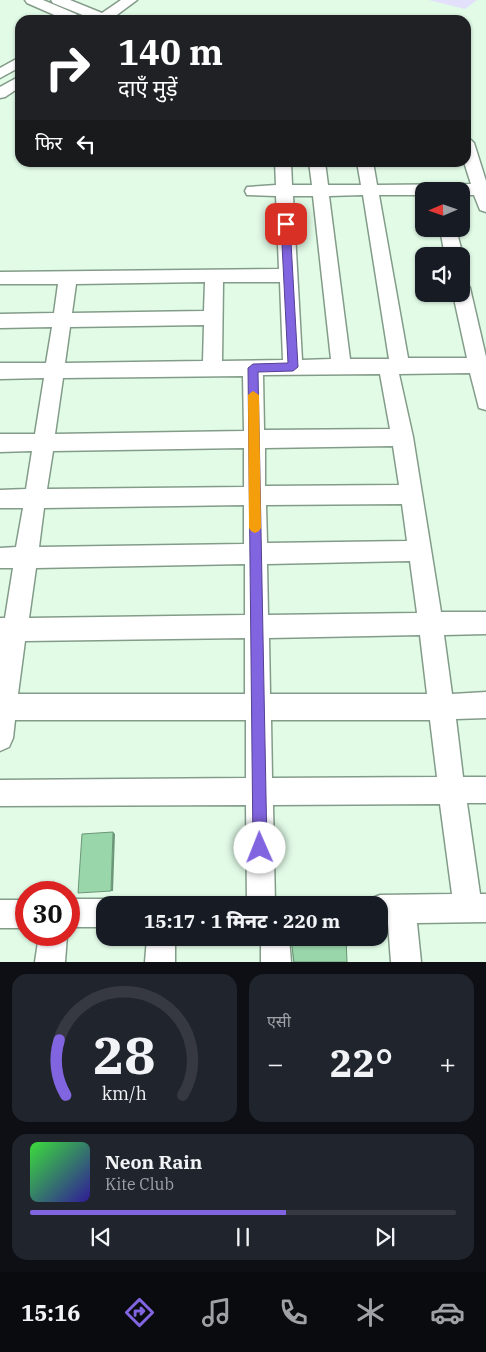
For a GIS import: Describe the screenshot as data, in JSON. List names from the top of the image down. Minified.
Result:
{"north":"left","page":{"turn":["140 m","दाएँ मुड़ें"],"then":"फिर","limit":"30","trip":"15:17 · 1 मिनट · 220 m","tile":"एसी","heat":["−","22°","+"],"song":["Neon Rain","Kite Club"],"tabs":"15:16","gauge":["28","km/h"]}}
